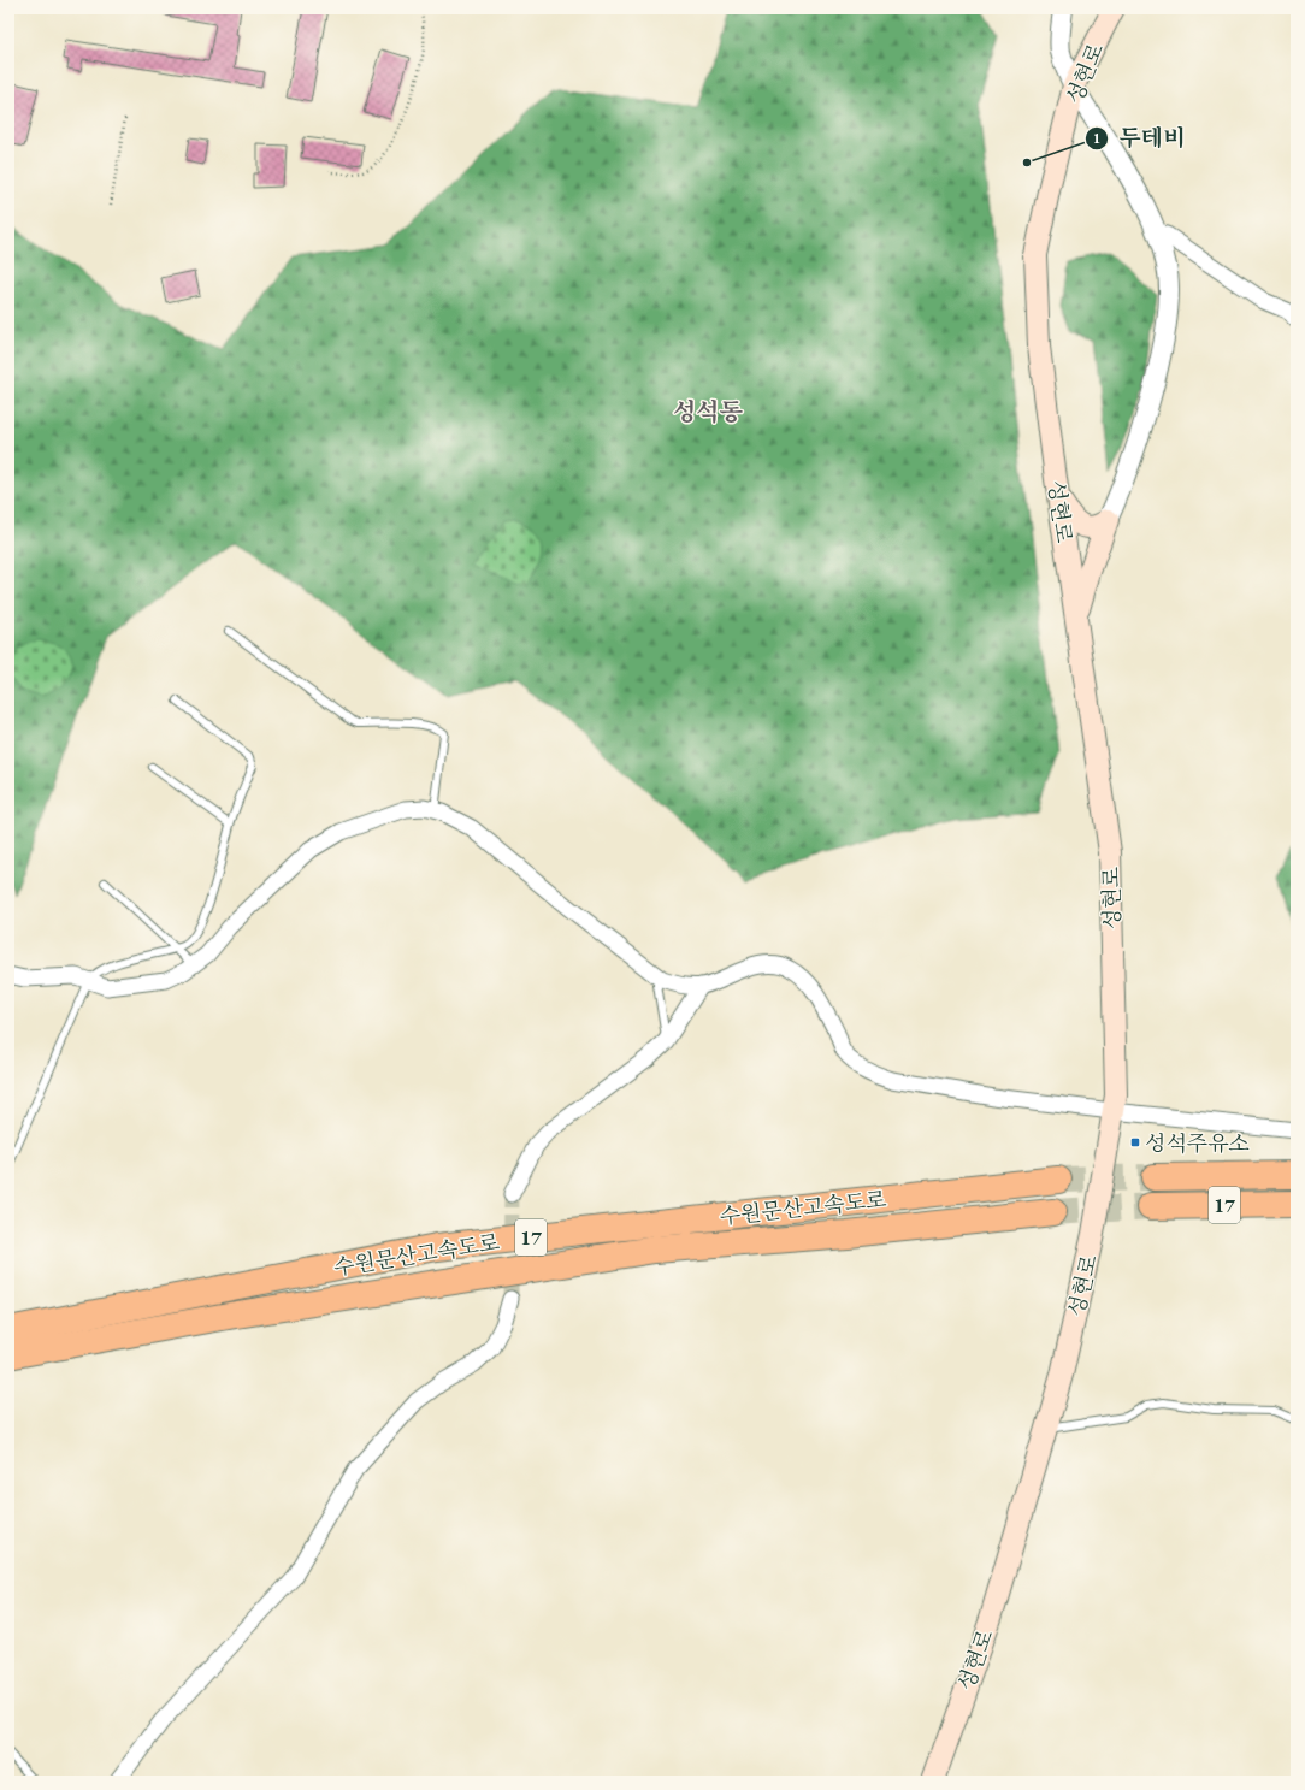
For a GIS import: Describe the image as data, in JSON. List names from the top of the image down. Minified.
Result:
{"streets":{"highway":["17","수원문산고속도로"],"main road":["성현로"]},"districts":["성석동"],"places":{"other":["두테비"],"transit":["성석주유소"]}}
